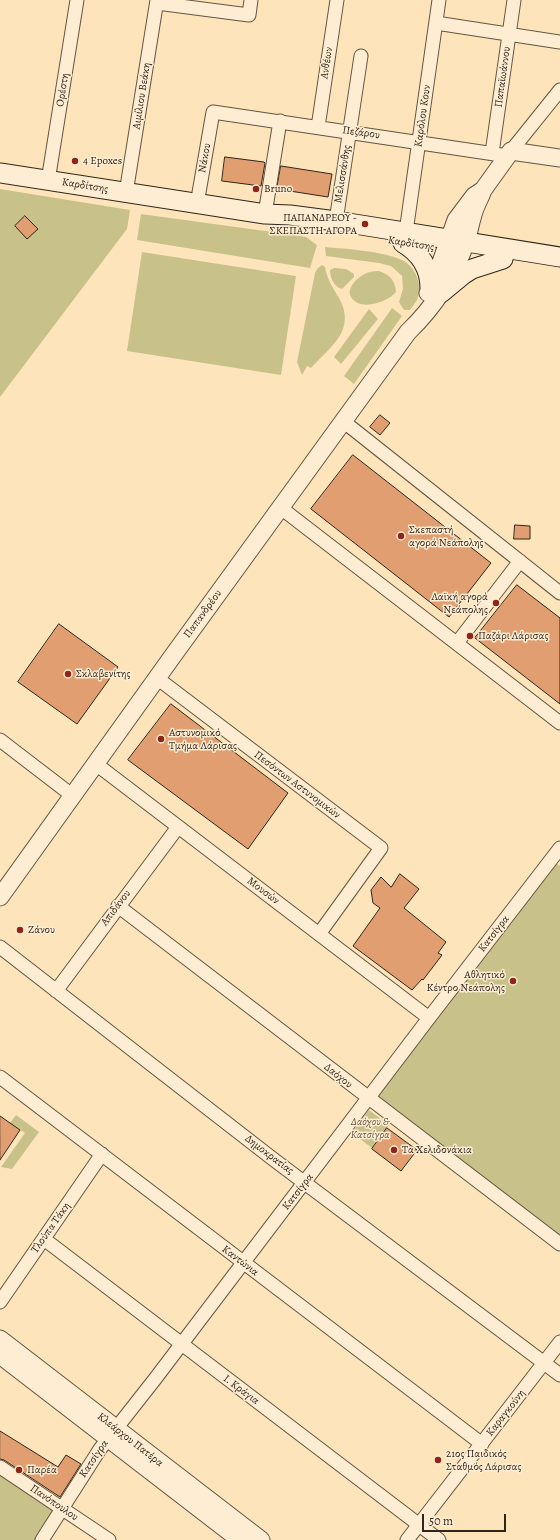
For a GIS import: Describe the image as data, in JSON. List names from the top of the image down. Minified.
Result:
{"streets":{"main road":["Καρδίτσης"],"street":["Ανθέων","Παπαϊωάννου","Ορέστη","Αιμίλιου Βεάκη","Καρόλου Κουν","Πεζάρου","Νάκου","Μελισσάνθης","Παπανδρέου","Πεσόντων Αστυνομικών","Μουσών","Απιδάνου","Κατσίγρα","Δαόχου","Δημοκρατίας","Τλούπα Τάκη","Καντώνια","Ι. Κράγια","Καραγκούνη","Κλεάρχου Πατέρα","Πανόπουλου"]},"crossings":[["Ανθέων","Πεζάρου"],["Παπαϊωάννου","Πεζάρου"],["Ορέστη","Καρδίτσης"],["Αιμίλιου Βεάκη","Καρδίτσης"],["Καρόλου Κουν","Πεζάρου"],["Καρόλου Κουν","Καρδίτσης"],["Πεζάρου","Νάκου"],["Πεζάρου","Μελισσάνθης"],["Νάκου","Καρδίτσης"],["Μελισσάνθης","Καρδίτσης"],["Καρδίτσης","Παπανδρέου"],["Παπανδρέου","Πεσόντων Αστυνομικών"],["Παπανδρέου","Μουσών"],["Πεσόντων Αστυνομικών","Μουσών"],["Μουσών","Απιδάνου"],["Μουσών","Κατσίγρα"],["Απιδάνου","Δαόχου"],["Απιδάνου","Δημοκρατίας"],["Κατσίγρα","Δαόχου"],["Κατσίγρα","Δημοκρατίας"],["Κατσίγρα","Καντώνια"],["Κατσίγρα","Ι. Κράγια"],["Κατσίγρα","Κλεάρχου Πατέρα"],["Κατσίγρα","Πανόπουλου"],["Δημοκρατίας","Καραγκούνη"],["Τλούπα Τάκη","Καντώνια"],["Τλούπα Τάκη","Ι. Κράγια"],["Καντώνια","Καραγκούνη"],["Ι. Κράγια","Καραγκούνη"]],"parks":["Δαόχου & Κατσίγρα"],"places":["4 Epoxes","Bruno","ΠΑΠΑΝΔΡΕΟΥ - ΣΚΕΠΑΣΤΗ ΑΓΟΡΑ","Σκεπαστή αγορά Νεάπολης","Λαϊκή αγορά Νεάπολης","Παζάρι Λάρισας","Σκλαβενίτης","Αστυνομικό Τμήμα Λάρισας","Ζάνου","Αθλητικό Κέντρο Νεάπολης","Τα Χελιδονάκια","21ος Παιδικός Σταθμός Λάρισας","Παρέα"],"scale_bar":"50 m"}
